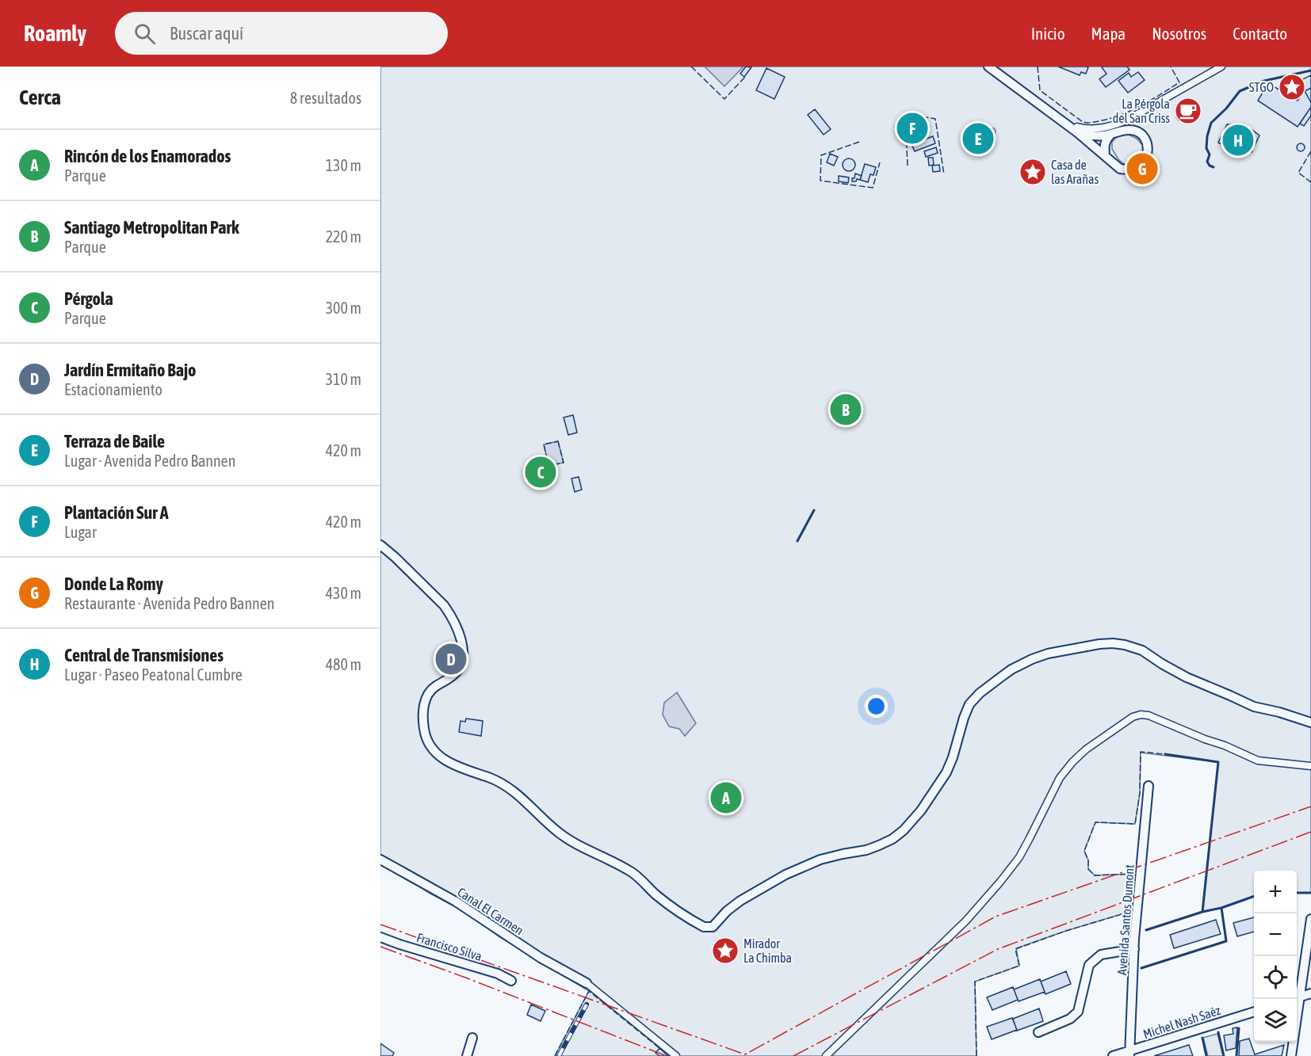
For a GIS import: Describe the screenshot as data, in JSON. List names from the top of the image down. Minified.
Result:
{"streets":{"street":["Canal El Carmen","Avenida Santos Dumont","Francisco Silva","Michel Nash Saéz"]},"crossings":[["Avenida Santos Dumont","Michel Nash Saéz"]],"places":{"place":["STGO","Casa de las Arañas","Mirador La Chimba"],"cafe":["La Pérgola del San Criss"]},"page":{"header":"Roamly","search":"Buscar aquí","nav":["Inicio","Mapa","Nosotros","Contacto"],"heading":["Cerca","8 resultados"],"pins":["F","E","H","G","B","C","D","A"],"list":[{"mark":"A","name":"Rincón de los Enamorados","note":"Parque","value":"130 m"},{"mark":"B","name":"Santiago Metropolitan Park","note":"Parque","value":"220 m"},{"mark":"C","name":"Pérgola","note":"Parque","value":"300 m"},{"mark":"D","name":"Jardín Ermitaño Bajo","note":"Estacionamiento","value":"310 m"},{"mark":"E","name":"Terraza de Baile","note":"Lugar · Avenida Pedro Bannen","value":"420 m"},{"mark":"F","name":"Plantación Sur A","note":"Lugar","value":"420 m"},{"mark":"G","name":"Donde La Romy","note":"Restaurante · Avenida Pedro Bannen","value":"430 m"},{"mark":"H","name":"Central de Transmisiones","note":"Lugar · Paseo Peatonal Cumbre","value":"480 m"}],"map_buttons":["+","−"]}}
